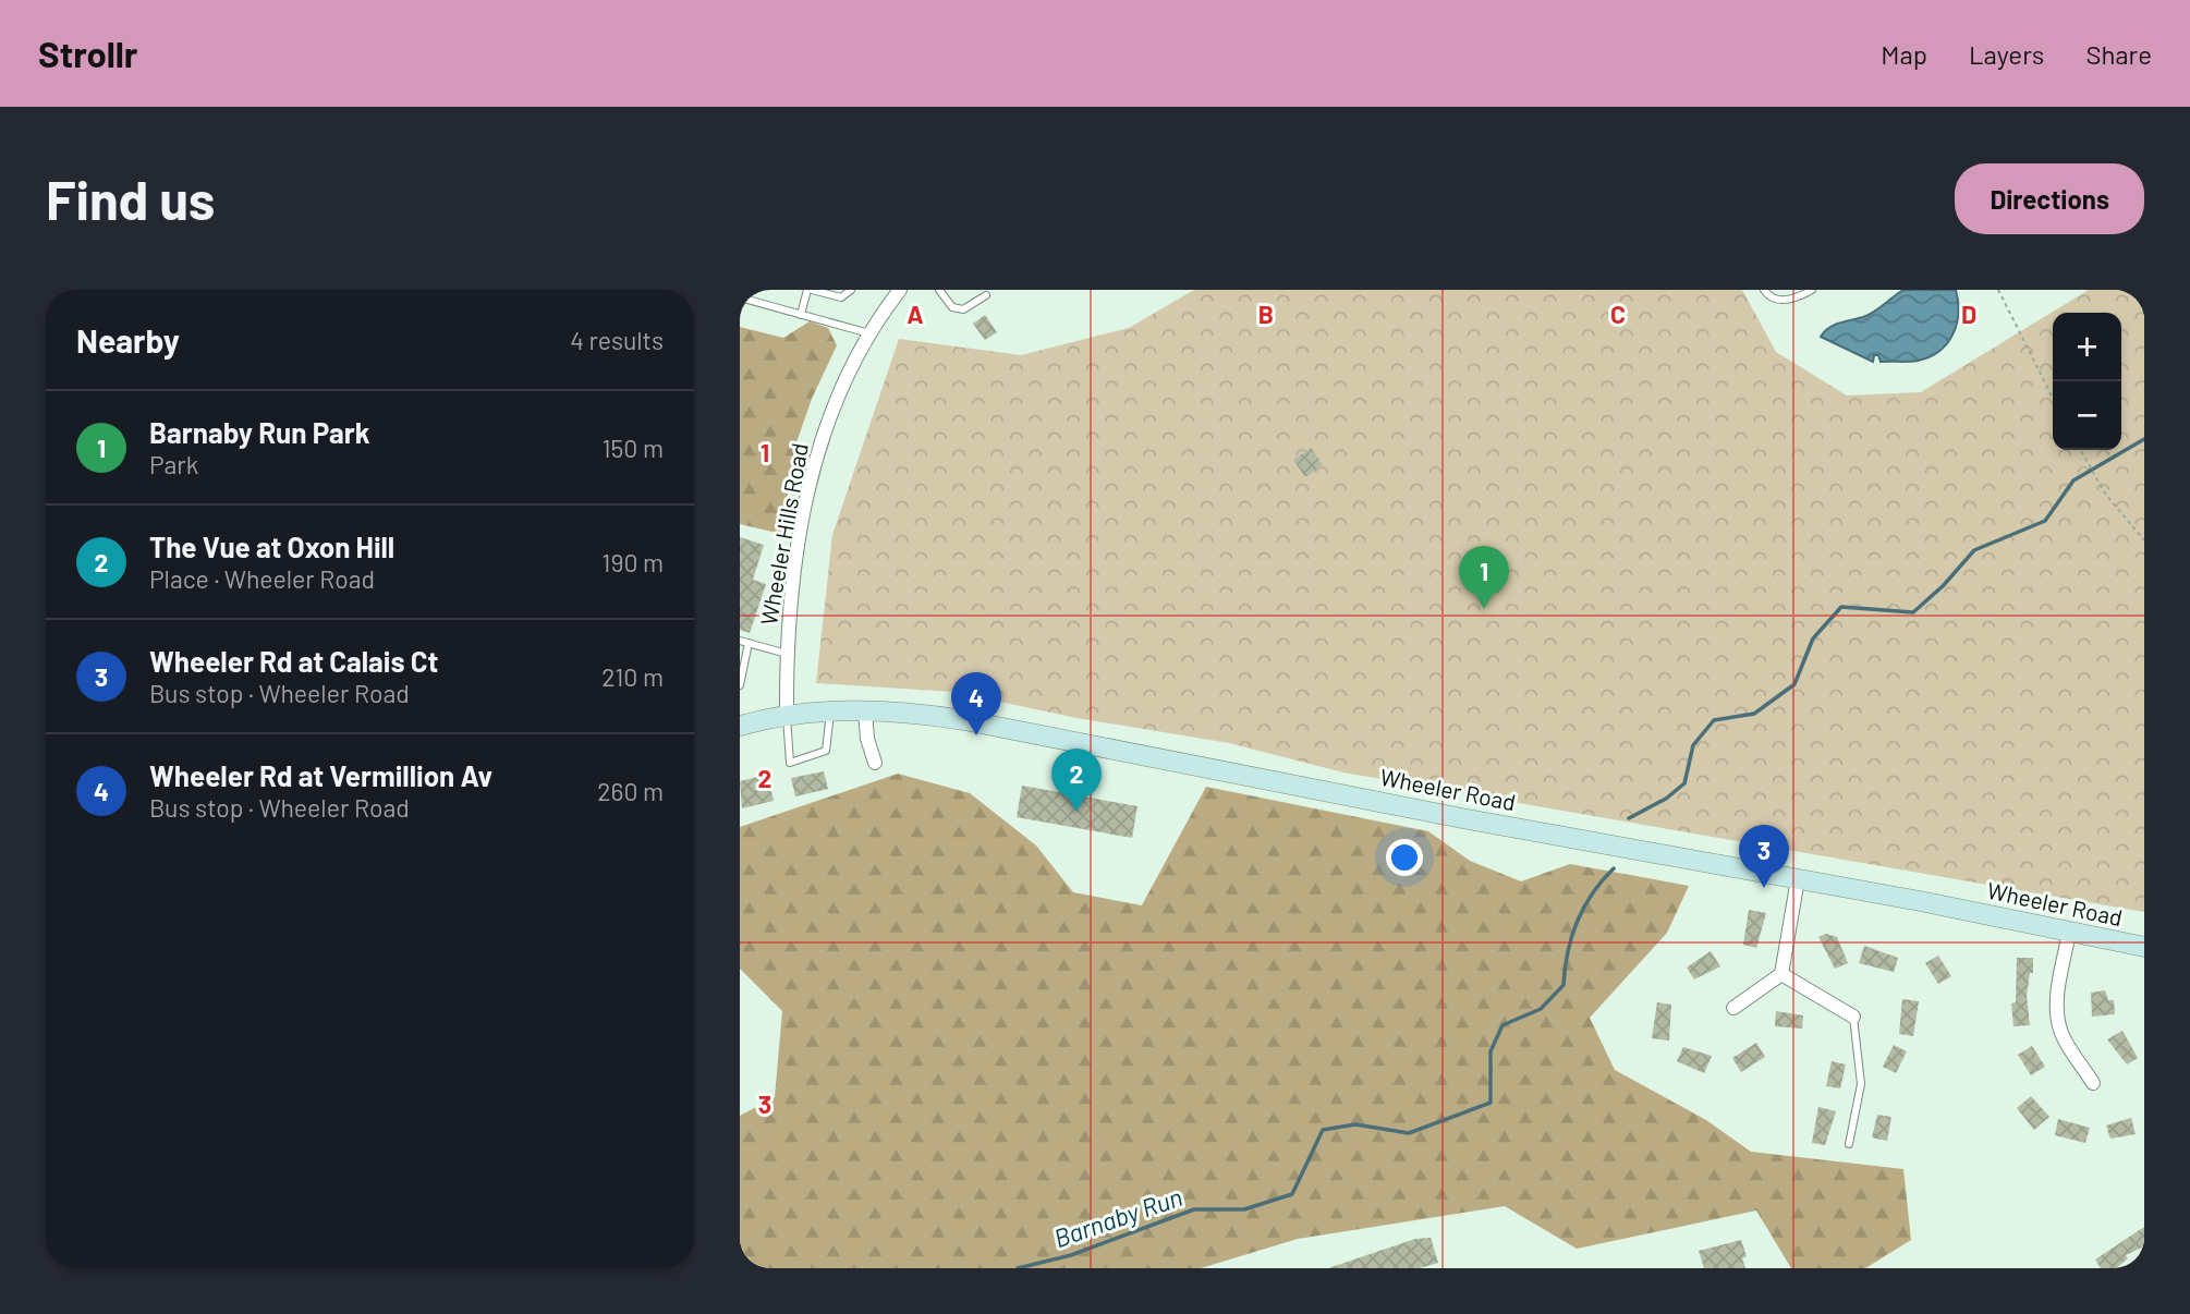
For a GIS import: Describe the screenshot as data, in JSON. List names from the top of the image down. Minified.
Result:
{"streets":{"main road":["Wheeler Road"],"street":["Wheeler Hills Road"]},"crossings":[["Wheeler Hills Road","Wheeler Road"]],"water":["Barnaby Run"],"page":{"header":"Strollr","nav":["Map","Layers","Share"],"buttons":"Directions","title":"Find us","heading":["Nearby","4 results"],"map_buttons":["+","−"],"list":[{"mark":"1","name":"Barnaby Run Park","note":"Park","value":"150 m"},{"mark":"2","name":"The Vue at Oxon Hill","note":"Place · Wheeler Road","value":"190 m"},{"mark":"3","name":"Wheeler Rd at Calais Ct","note":"Bus stop · Wheeler Road","value":"210 m"},{"mark":"4","name":"Wheeler Rd at Vermillion Av","note":"Bus stop · Wheeler Road","value":"260 m"}],"pins":["1","4","2","3"]},"grid":{"columns":["A","B","C","D"],"rows":["1","2","3"]}}
